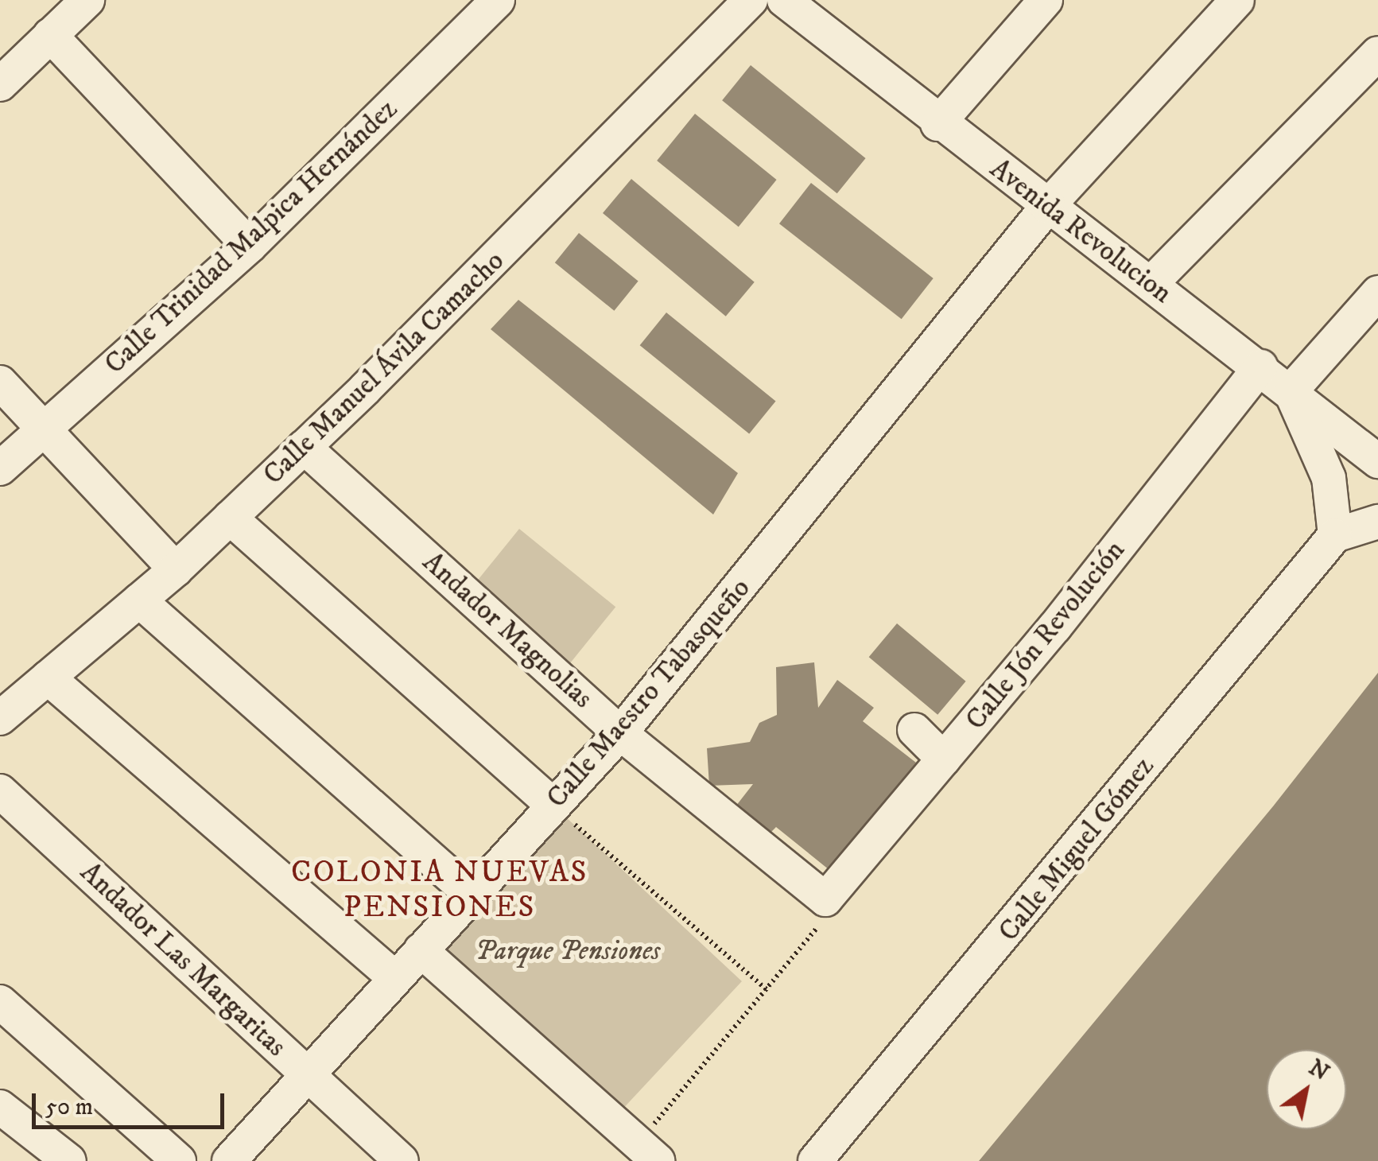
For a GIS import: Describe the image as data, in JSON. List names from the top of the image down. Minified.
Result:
{"streets":{"street":["Avenida Revolucion","Calle Trinidad Malpica Hernández","Calle Manuel Ávila Camacho","Andador Magnolias","Calle Jón Revolución","Calle Maestro Tabasqueño","Calle Miguel Gómez","Andador Las Margaritas"]},"crossings":[["Avenida Revolucion","Calle Jón Revolución"],["Avenida Revolucion","Calle Maestro Tabasqueño"],["Calle Manuel Ávila Camacho","Andador Magnolias"],["Andador Magnolias","Calle Jón Revolución"],["Andador Magnolias","Calle Maestro Tabasqueño"],["Calle Maestro Tabasqueño","Andador Las Margaritas"]],"districts":["COLONIA NUEVAS PENSIONES"],"parks":["Parque Pensiones"],"scale_bar":"50 m","north":"top right"}
